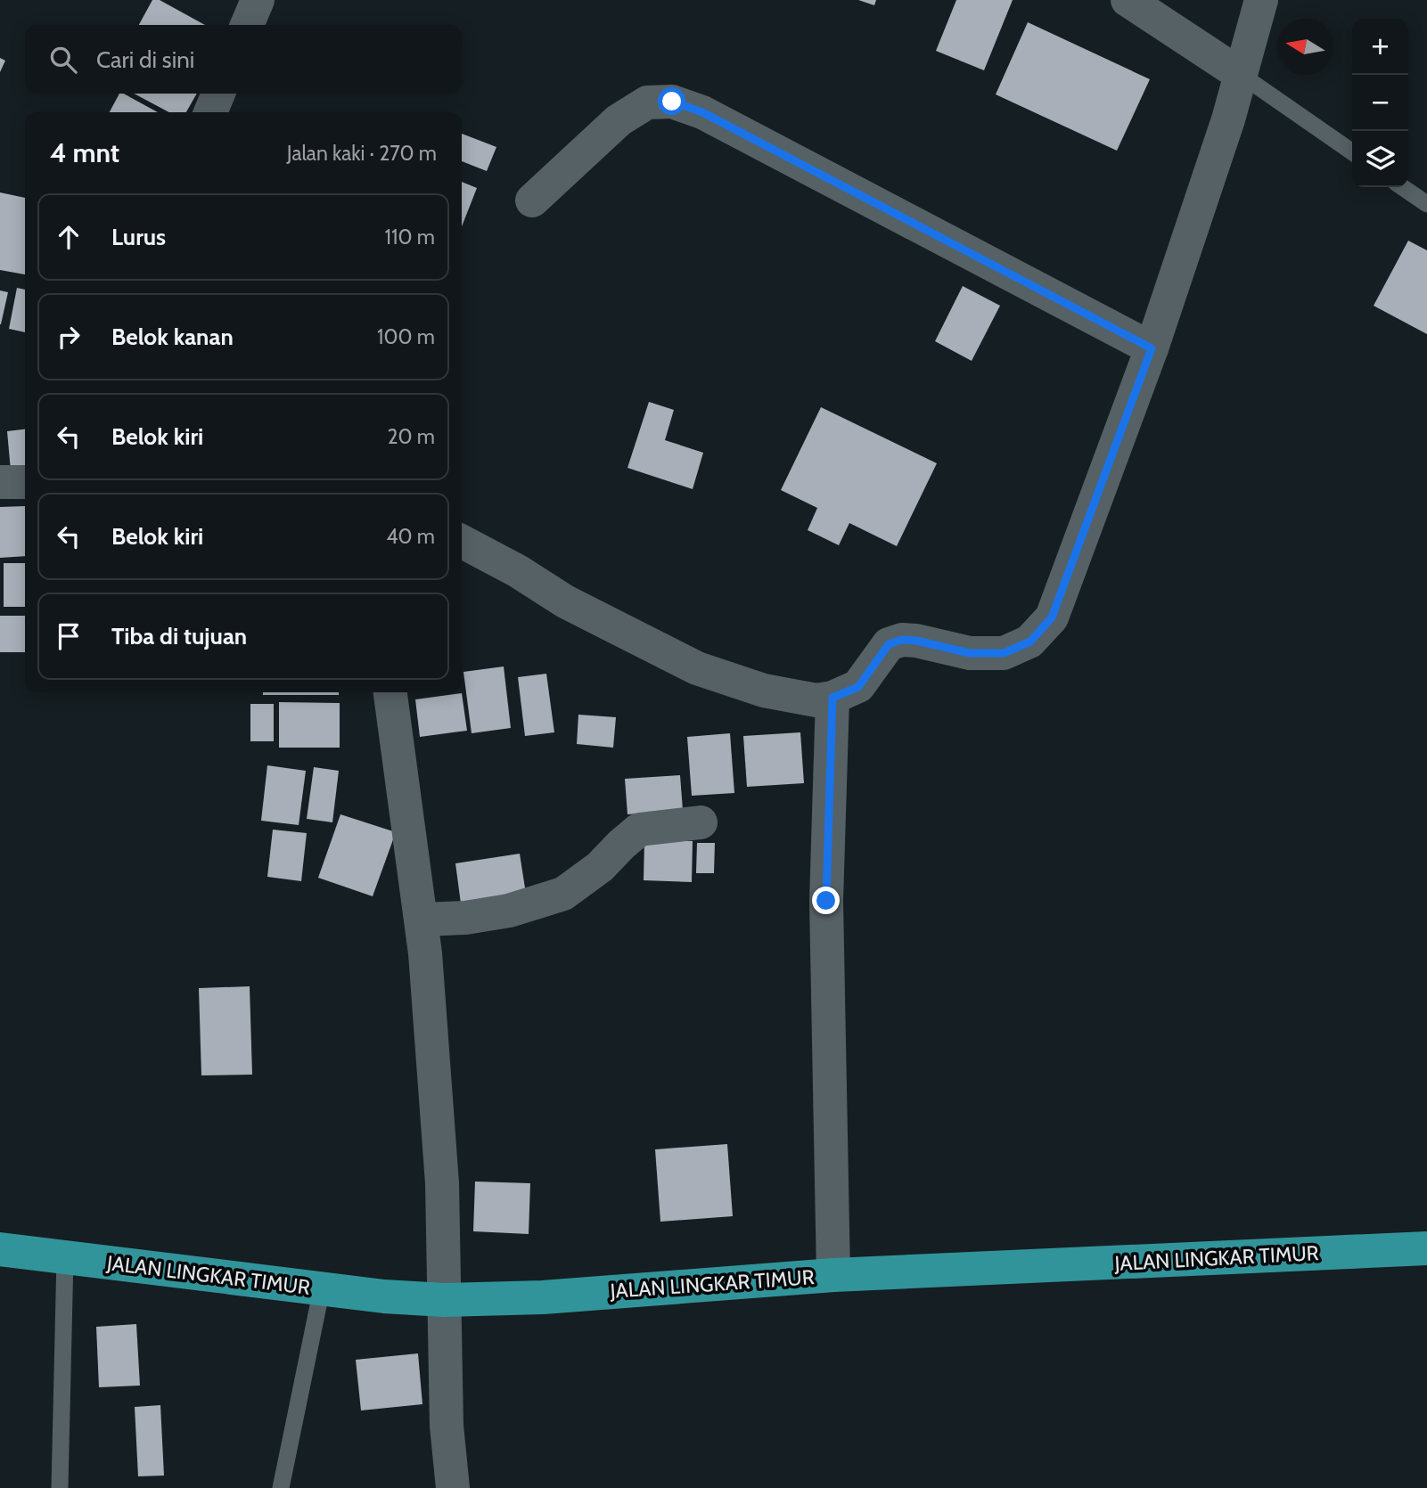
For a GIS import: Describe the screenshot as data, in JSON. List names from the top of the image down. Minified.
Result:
{"streets":{"highway":["JALAN LINGKAR TIMUR"]},"north":"left","page":{"map_buttons":["+","−"],"search":"Cari di sini","heading":["4 mnt","Jalan kaki · 270 m"],"list":[["Lurus","110 m"],["Belok kanan","100 m"],["Belok kiri","20 m"],["Belok kiri","40 m"],"Tiba di tujuan"]}}
